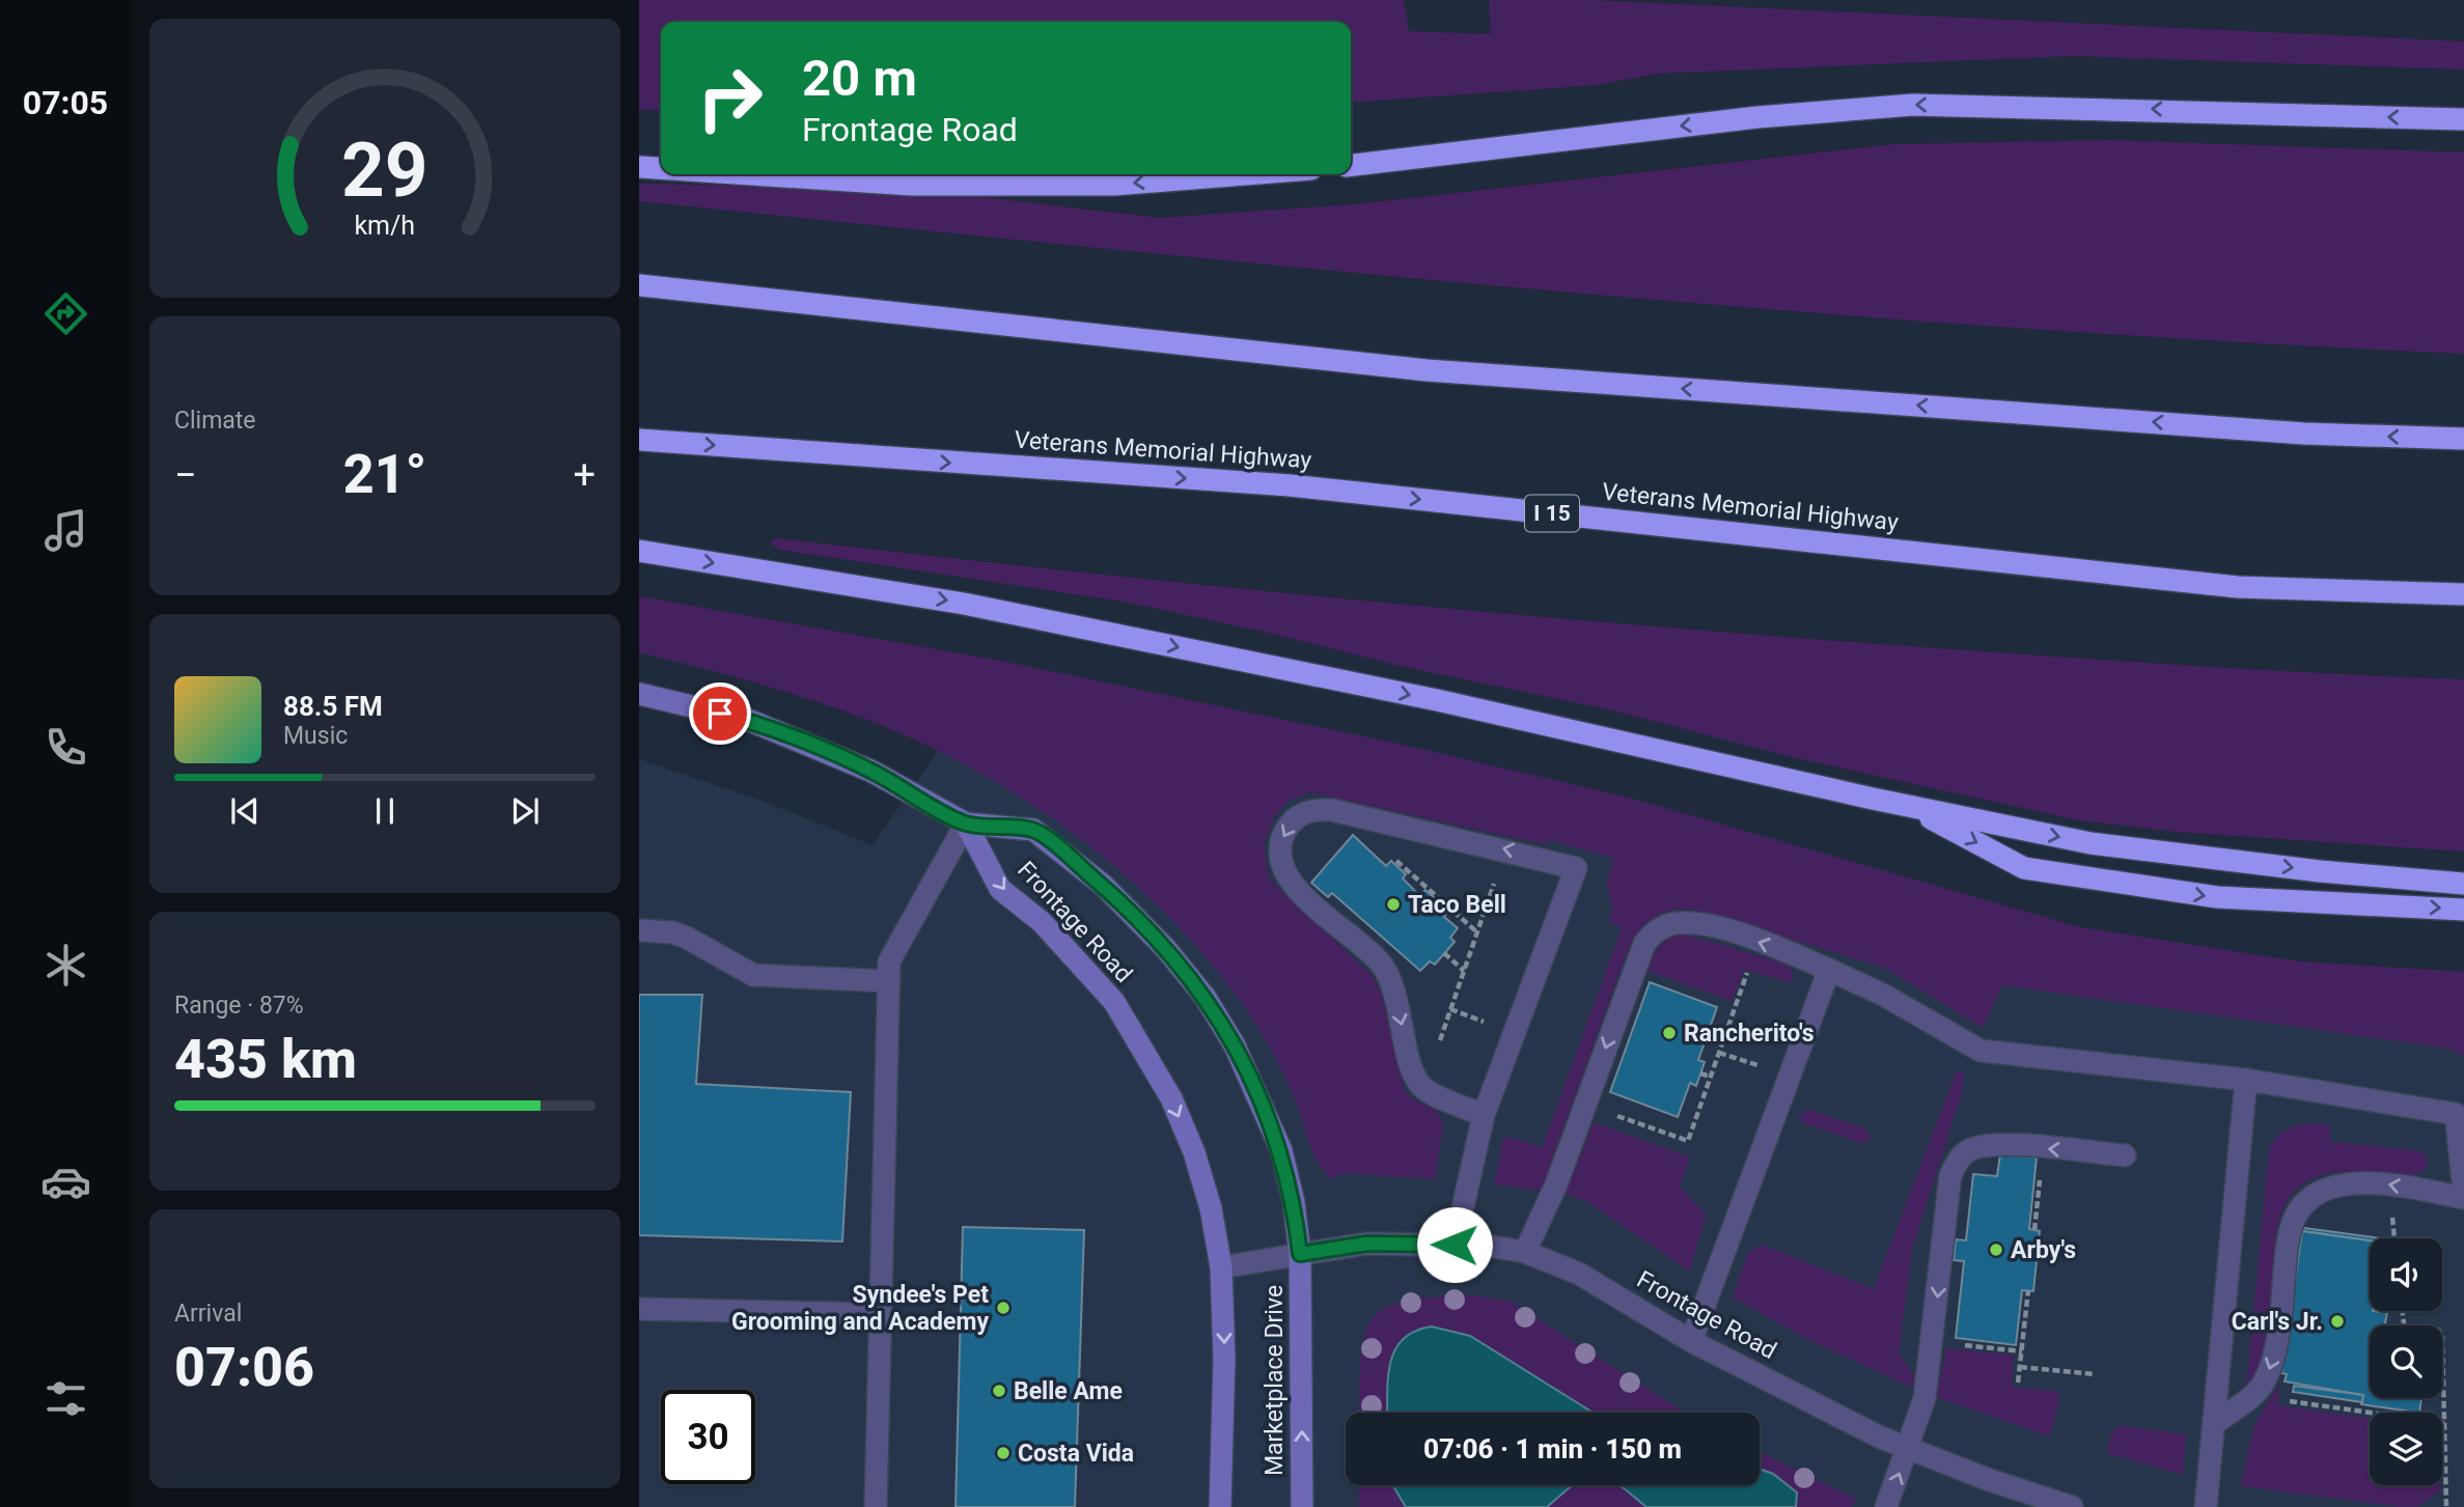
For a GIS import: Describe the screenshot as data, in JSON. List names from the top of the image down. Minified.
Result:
{"streets":{"highway":["Veterans Memorial Highway","I 15"],"street":["Frontage Road","Marketplace Drive"]},"crossings":[["Frontage Road","Marketplace Drive"]],"places":["Taco Bell","Rancherito's","Arby's","Syndee's Pet Grooming and Academy","Carl's Jr.","Belle Ame","Costa Vida"],"page":{"tabs":"07:05","turn":["20 m","Frontage Road"],"tile":["Climate",["Range · 87%","435 km"],["Arrival","07:06"]],"heat":["−","21°","+"],"song":["88.5 FM","Music"],"limit":"30","trip":"07:06 · 1 min · 150 m","gauge":["29","km/h"]}}
